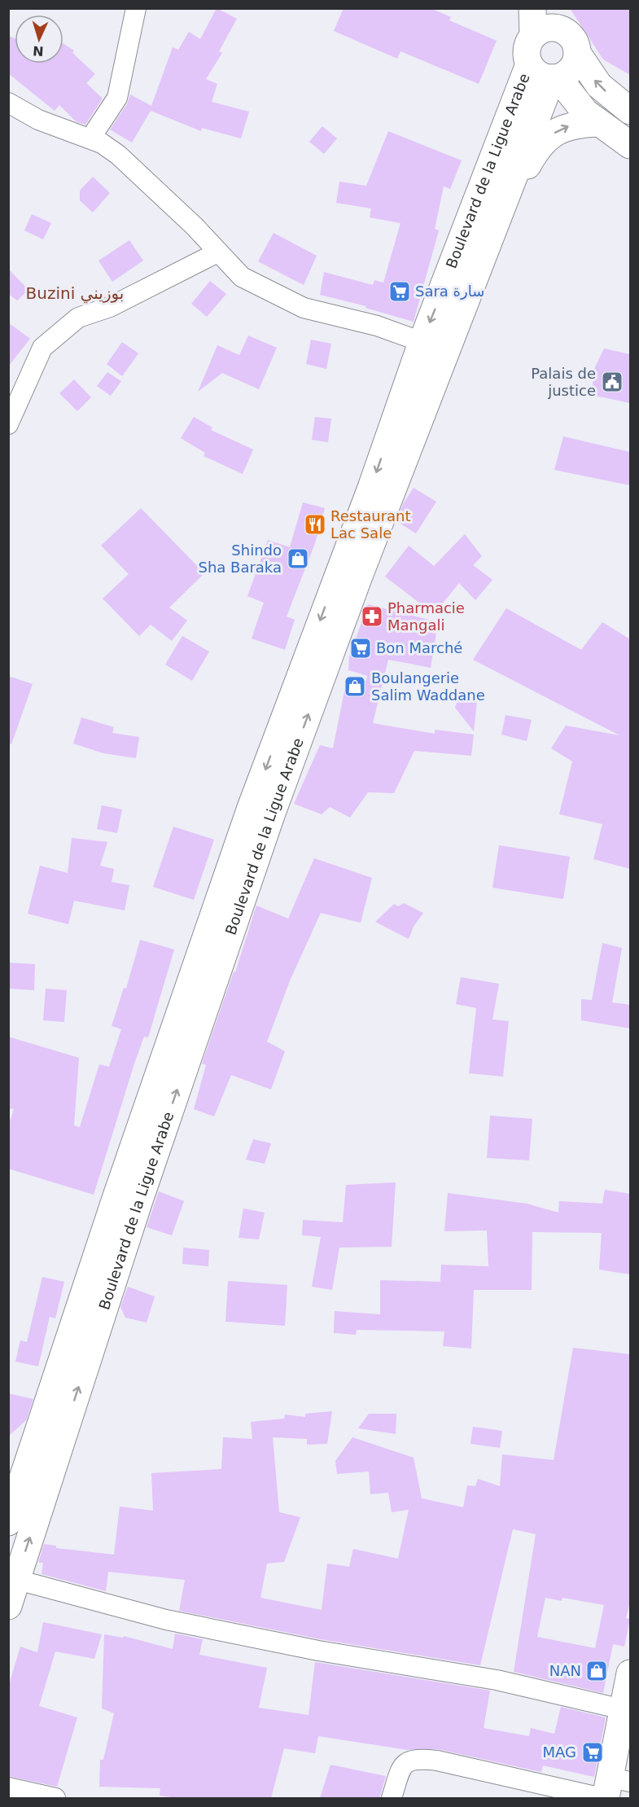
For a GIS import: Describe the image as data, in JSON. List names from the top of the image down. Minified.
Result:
{"streets":{"main road":["Boulevard de la Ligue Arabe"]},"districts":["Buzini بوزيني"],"places":{"supermarket":["Sara سارة","Bon Marché","MAG"],"public building":["Palais de justice"],"restaurant":["Restaurant Lac Sale"],"shop":["Shindo Sha Baraka","Boulangerie Salim Waddane","NAN"],"pharmacy":["Pharmacie Mangali"]},"north":"bottom"}
